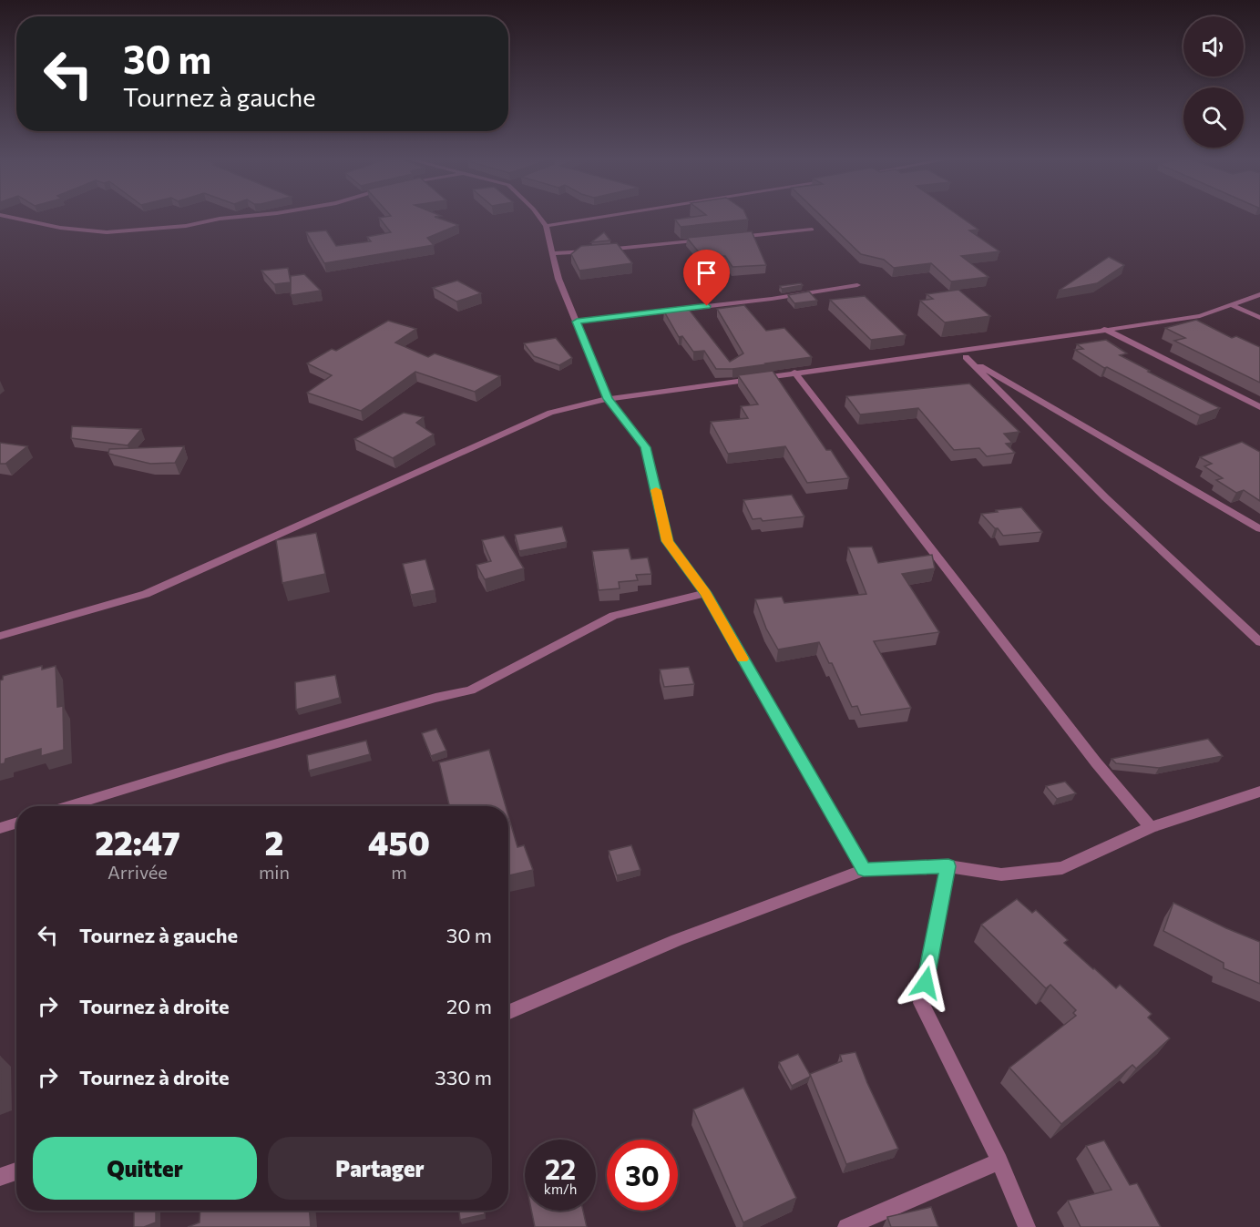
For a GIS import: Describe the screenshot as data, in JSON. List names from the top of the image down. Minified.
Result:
{"page":{"turn":["30 m","Tournez à gauche"],"eta":["22:47","Arrivée","2","min","450","m"],"list":[{"name":"Tournez à gauche","value":"30 m"},{"name":"Tournez à droite","value":"20 m"},{"name":"Tournez à droite","value":"330 m"}],"buttons":["Quitter","Partager"],"speed":"22 km/h","limit":"30"}}
